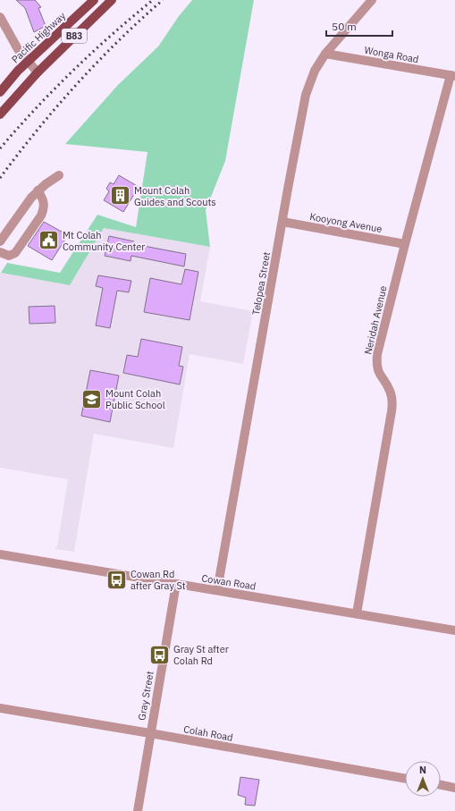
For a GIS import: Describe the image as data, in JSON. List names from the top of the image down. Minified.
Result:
{"streets":{"main road":["B83","Pacific Highway"],"street":["Wonga Road","Kooyong Avenue","Telopea Street","Neridah Avenue","Cowan Road","Gray Street","Colah Road"]},"crossings":[["Wonga Road","Telopea Street"],["Wonga Road","Neridah Avenue"],["Kooyong Avenue","Telopea Street"],["Kooyong Avenue","Neridah Avenue"],["Telopea Street","Cowan Road"],["Neridah Avenue","Cowan Road"],["Cowan Road","Gray Street"],["Gray Street","Colah Road"]],"places":{"building":["Mount Colah Guides and Scouts"],"public building":["Mt Colah Community Center"],"school or university":["Mount Colah Public School"],"bus stop":["Cowan Rd after Gray St","Gray St after Colah Rd"]},"scale_bar":"50 m","north":"top"}
